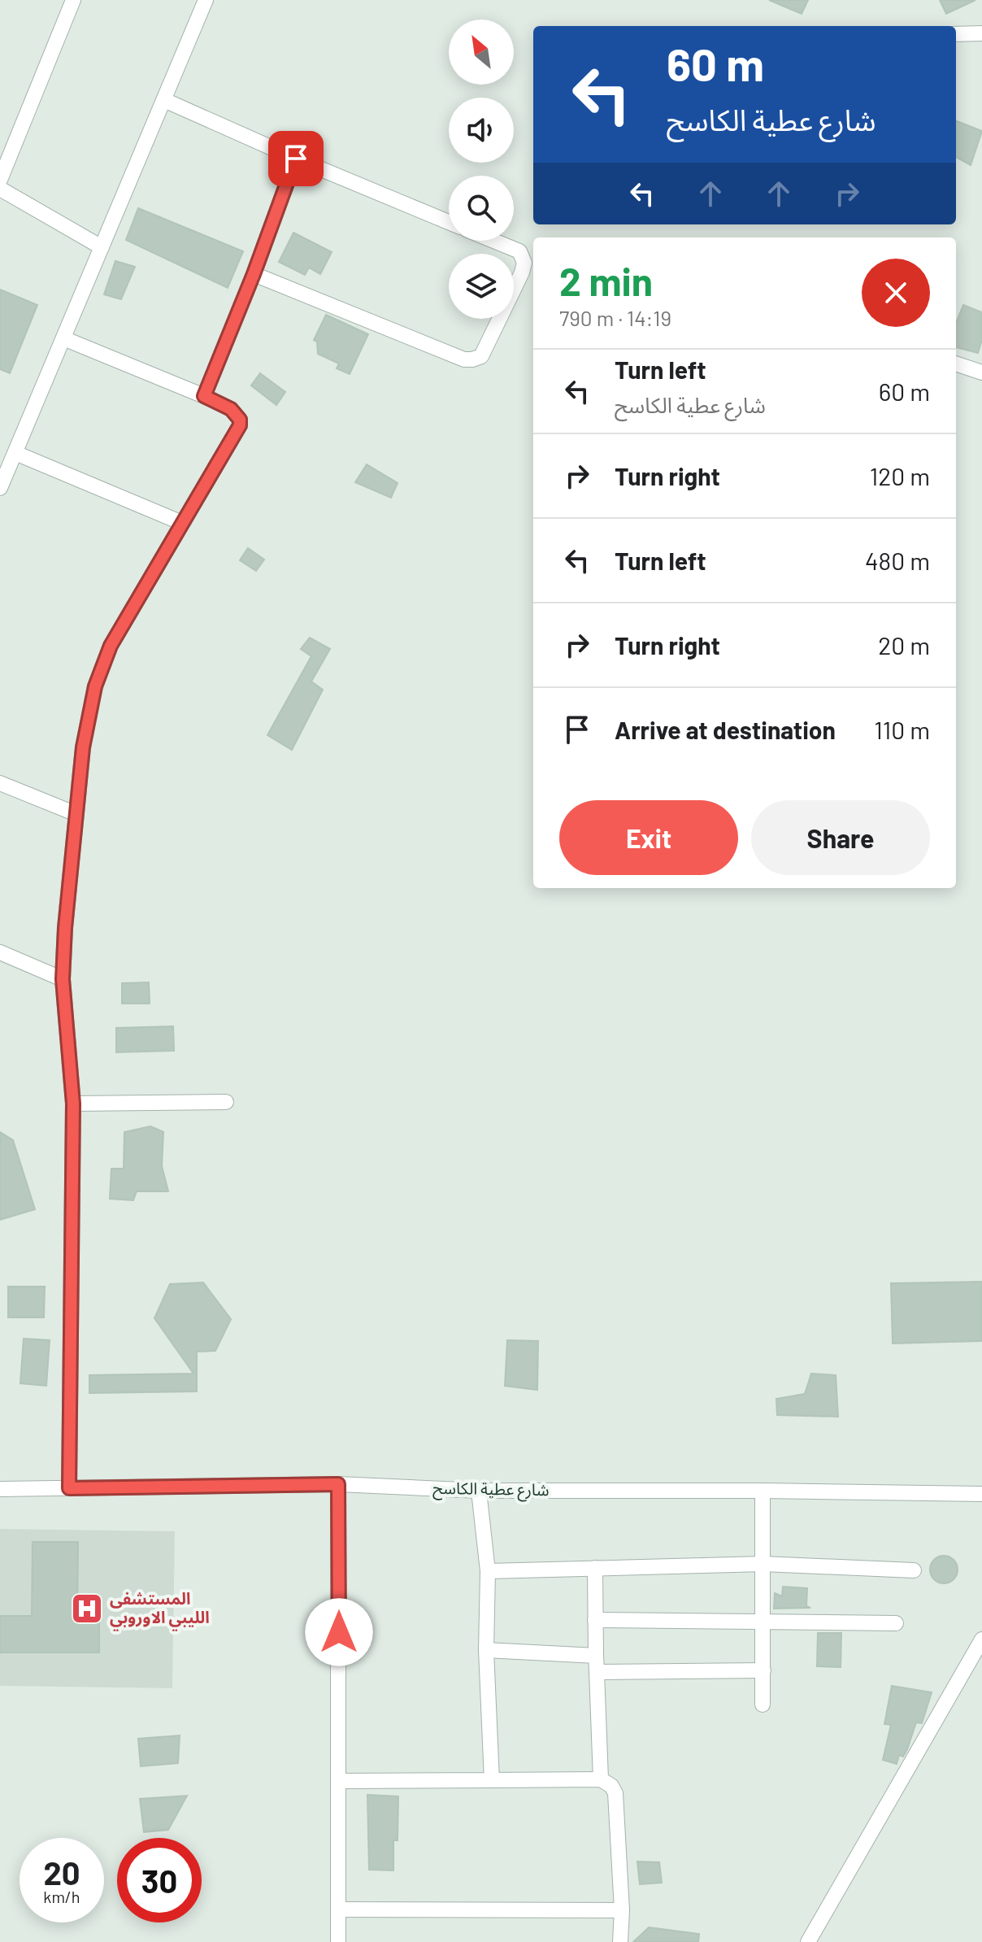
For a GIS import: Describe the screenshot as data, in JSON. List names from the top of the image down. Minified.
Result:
{"streets":{"street":["شارع عطية الكاسح"]},"places":{"hospital":["المستشفی الليبي الاوروبي"]},"north":"top left","page":{"turn":["60 m","شارع عطية الكاسح"],"heading":["2 min","790 m · 14:19"],"list":[{"name":"Turn left","note":"شارع عطية الكاسح","value":"60 m"},{"name":"Turn right","value":"120 m"},{"name":"Turn left","value":"480 m"},{"name":"Turn right","value":"20 m"},{"name":"Arrive at destination","value":"110 m"}],"buttons":["Exit","Share"],"speed":"20 km/h","limit":"30"}}
